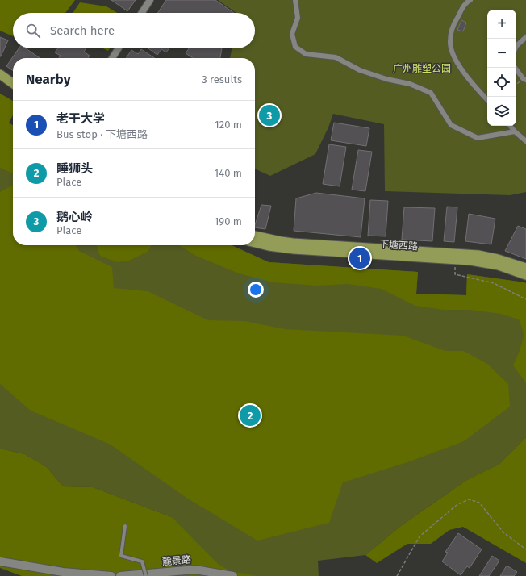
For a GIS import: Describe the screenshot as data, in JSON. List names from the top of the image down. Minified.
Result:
{"streets":{"highway":["下塘西路"],"street":["麓景路"]},"parks":["广州雕塑公园"],"page":{"map_buttons":["+","−"],"search":"Search here","heading":["Nearby","3 results"],"list":[{"mark":"1","name":"老干大学","note":"Bus stop · 下塘西路","value":"120 m"},{"mark":"2","name":"睡狮头","note":"Place","value":"140 m"},{"mark":"3","name":"鹅心岭","note":"Place","value":"190 m"}],"pins":["3","1","2"]}}
